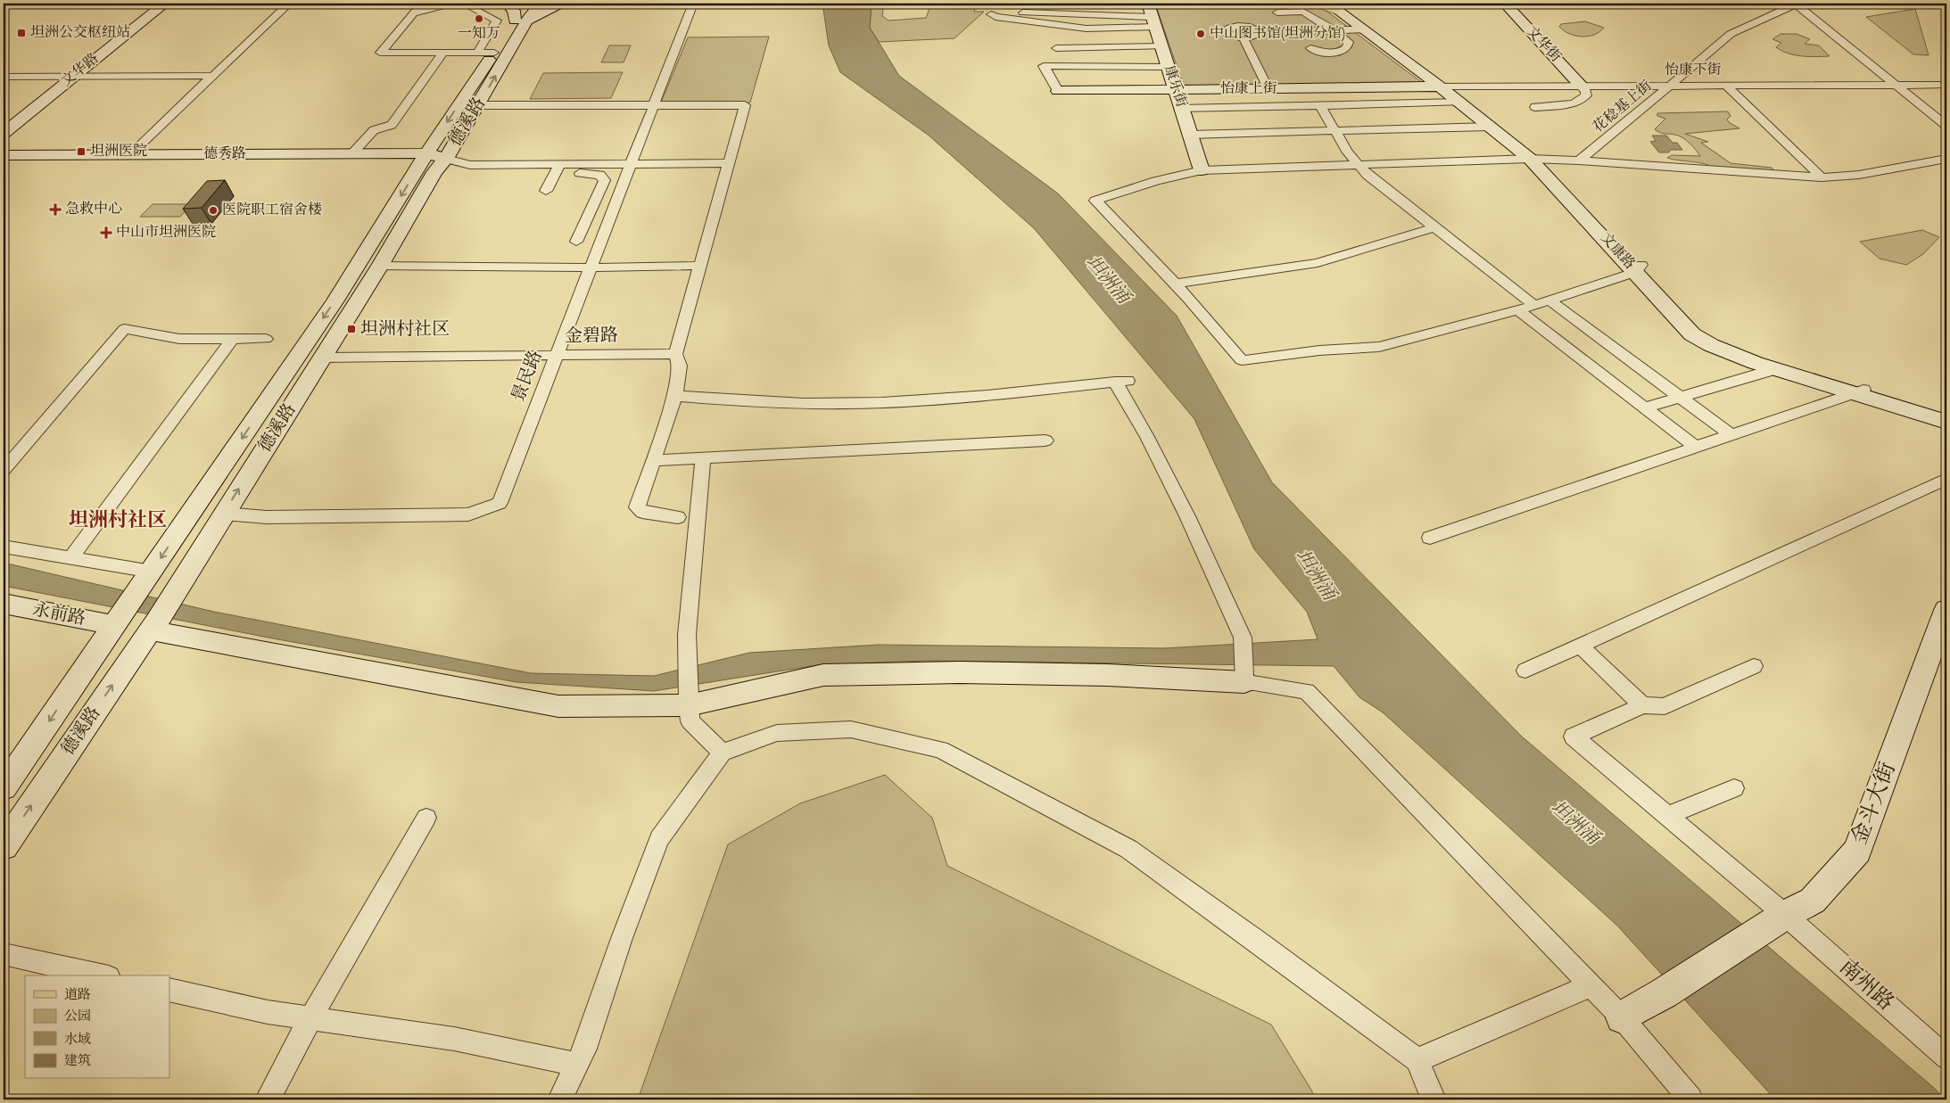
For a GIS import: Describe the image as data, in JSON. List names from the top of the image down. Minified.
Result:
{"streets":{"street":["文华街","文华路","怡康下街","康乐街","怡康上街","花稔基上街","德溪路","德秀路","文康路","金碧路","景民路","永前路","金斗大街","南州路"]},"crossings":[["文华街","怡康下街"],["怡康下街","怡康上街"],["怡康下街","花稔基上街"],["怡康下街","文康路"],["康乐街","怡康上街"],["怡康上街","文康路"],["德溪路","德秀路"],["德溪路","金碧路"],["德溪路","景民路"],["德溪路","永前路"],["金碧路","景民路"],["金斗大街","南州路"]],"districts":["坦洲村社区"],"water":["坦洲涌"],"places":{"other":["一知万","中山图书馆(坦洲分馆)","医院职工宿舍楼"],"transit":["坦洲公交枢纽站","坦洲医院","坦洲村社区"],"health":["急救中心","中山市坦洲医院"]},"legend":["道路","公园","水域","建筑"]}
